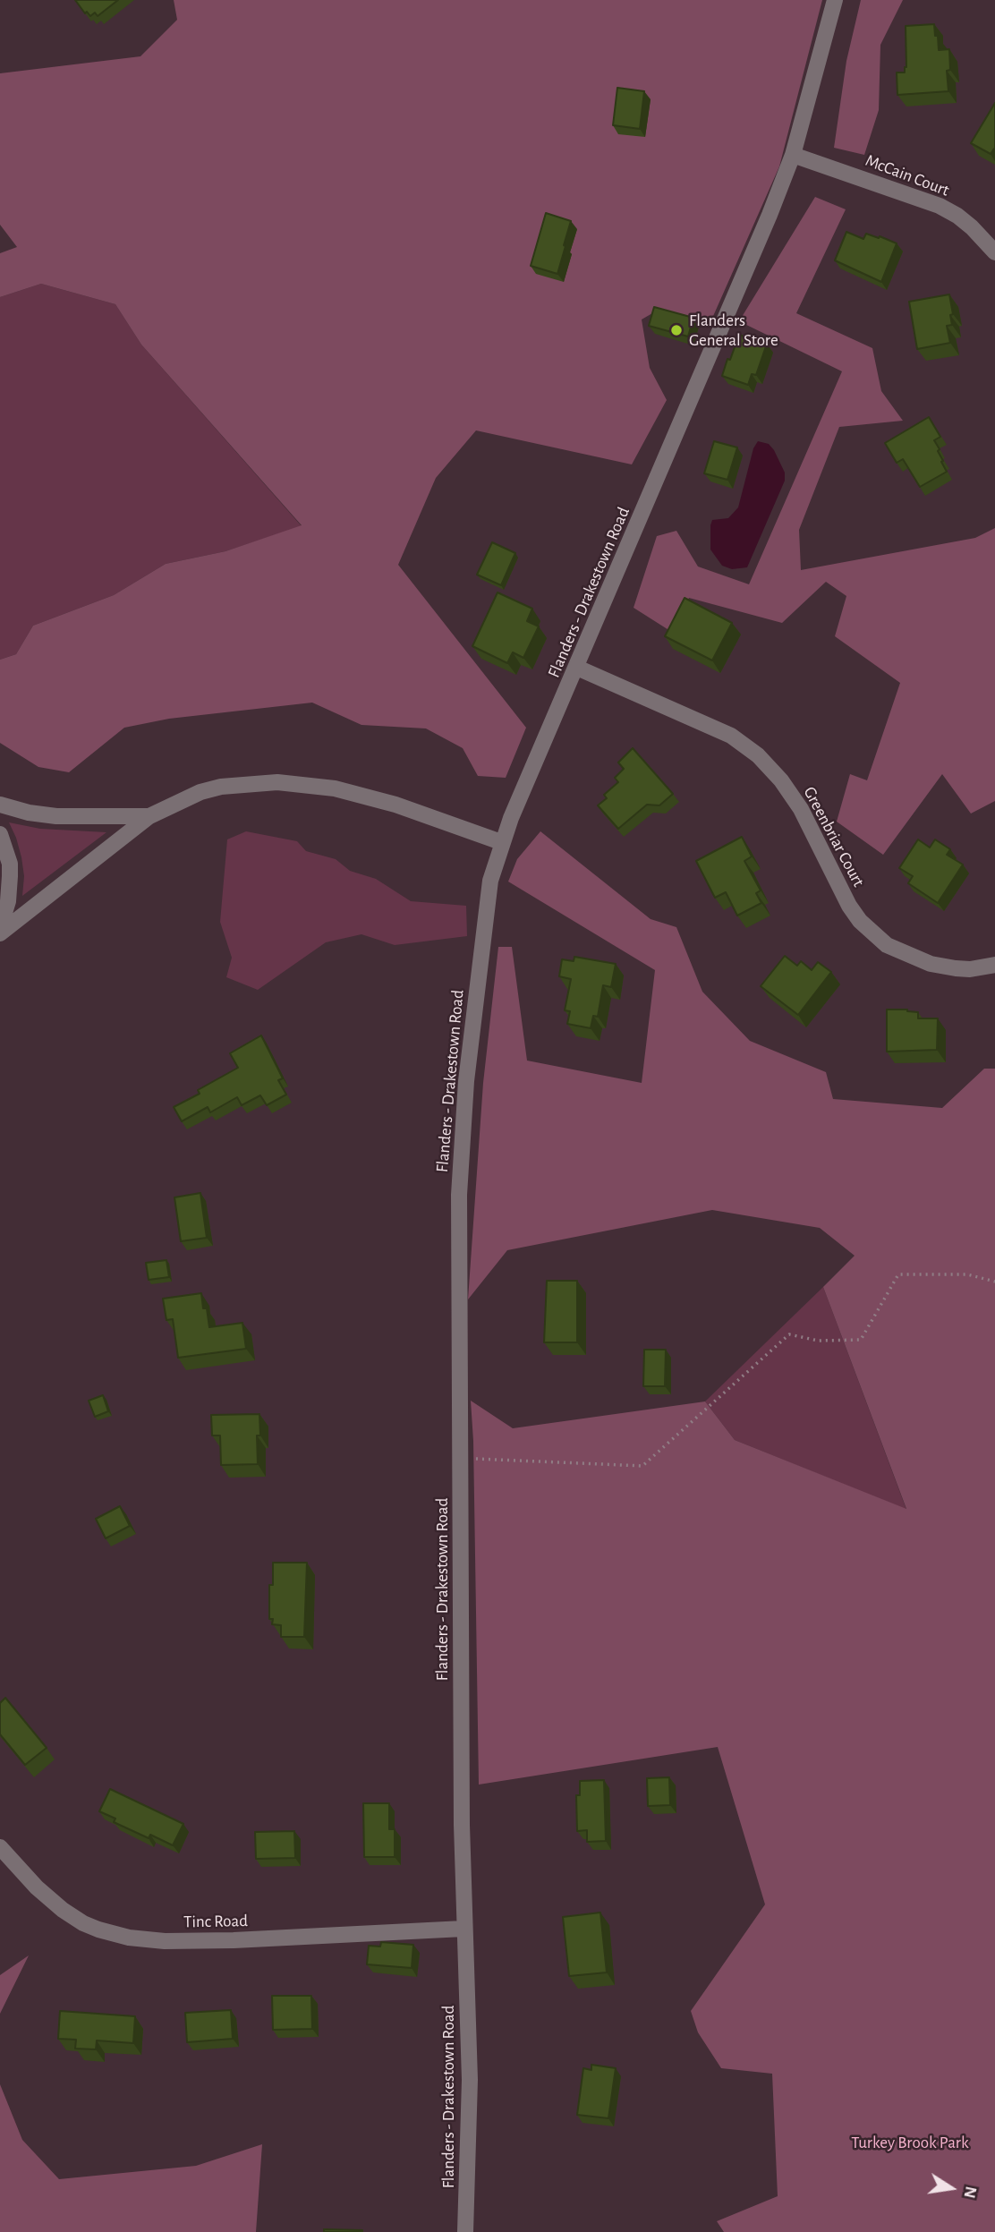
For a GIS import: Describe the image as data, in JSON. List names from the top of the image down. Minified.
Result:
{"streets":{"street":["McCain Court","Flanders - Drakestown Road","Greenbriar Court","Tinc Road"]},"crossings":[["McCain Court","Flanders - Drakestown Road"],["Flanders - Drakestown Road","Greenbriar Court"],["Flanders - Drakestown Road","Tinc Road"]],"parks":["Turkey Brook Park"],"places":["Flanders General Store"],"north":"right"}
